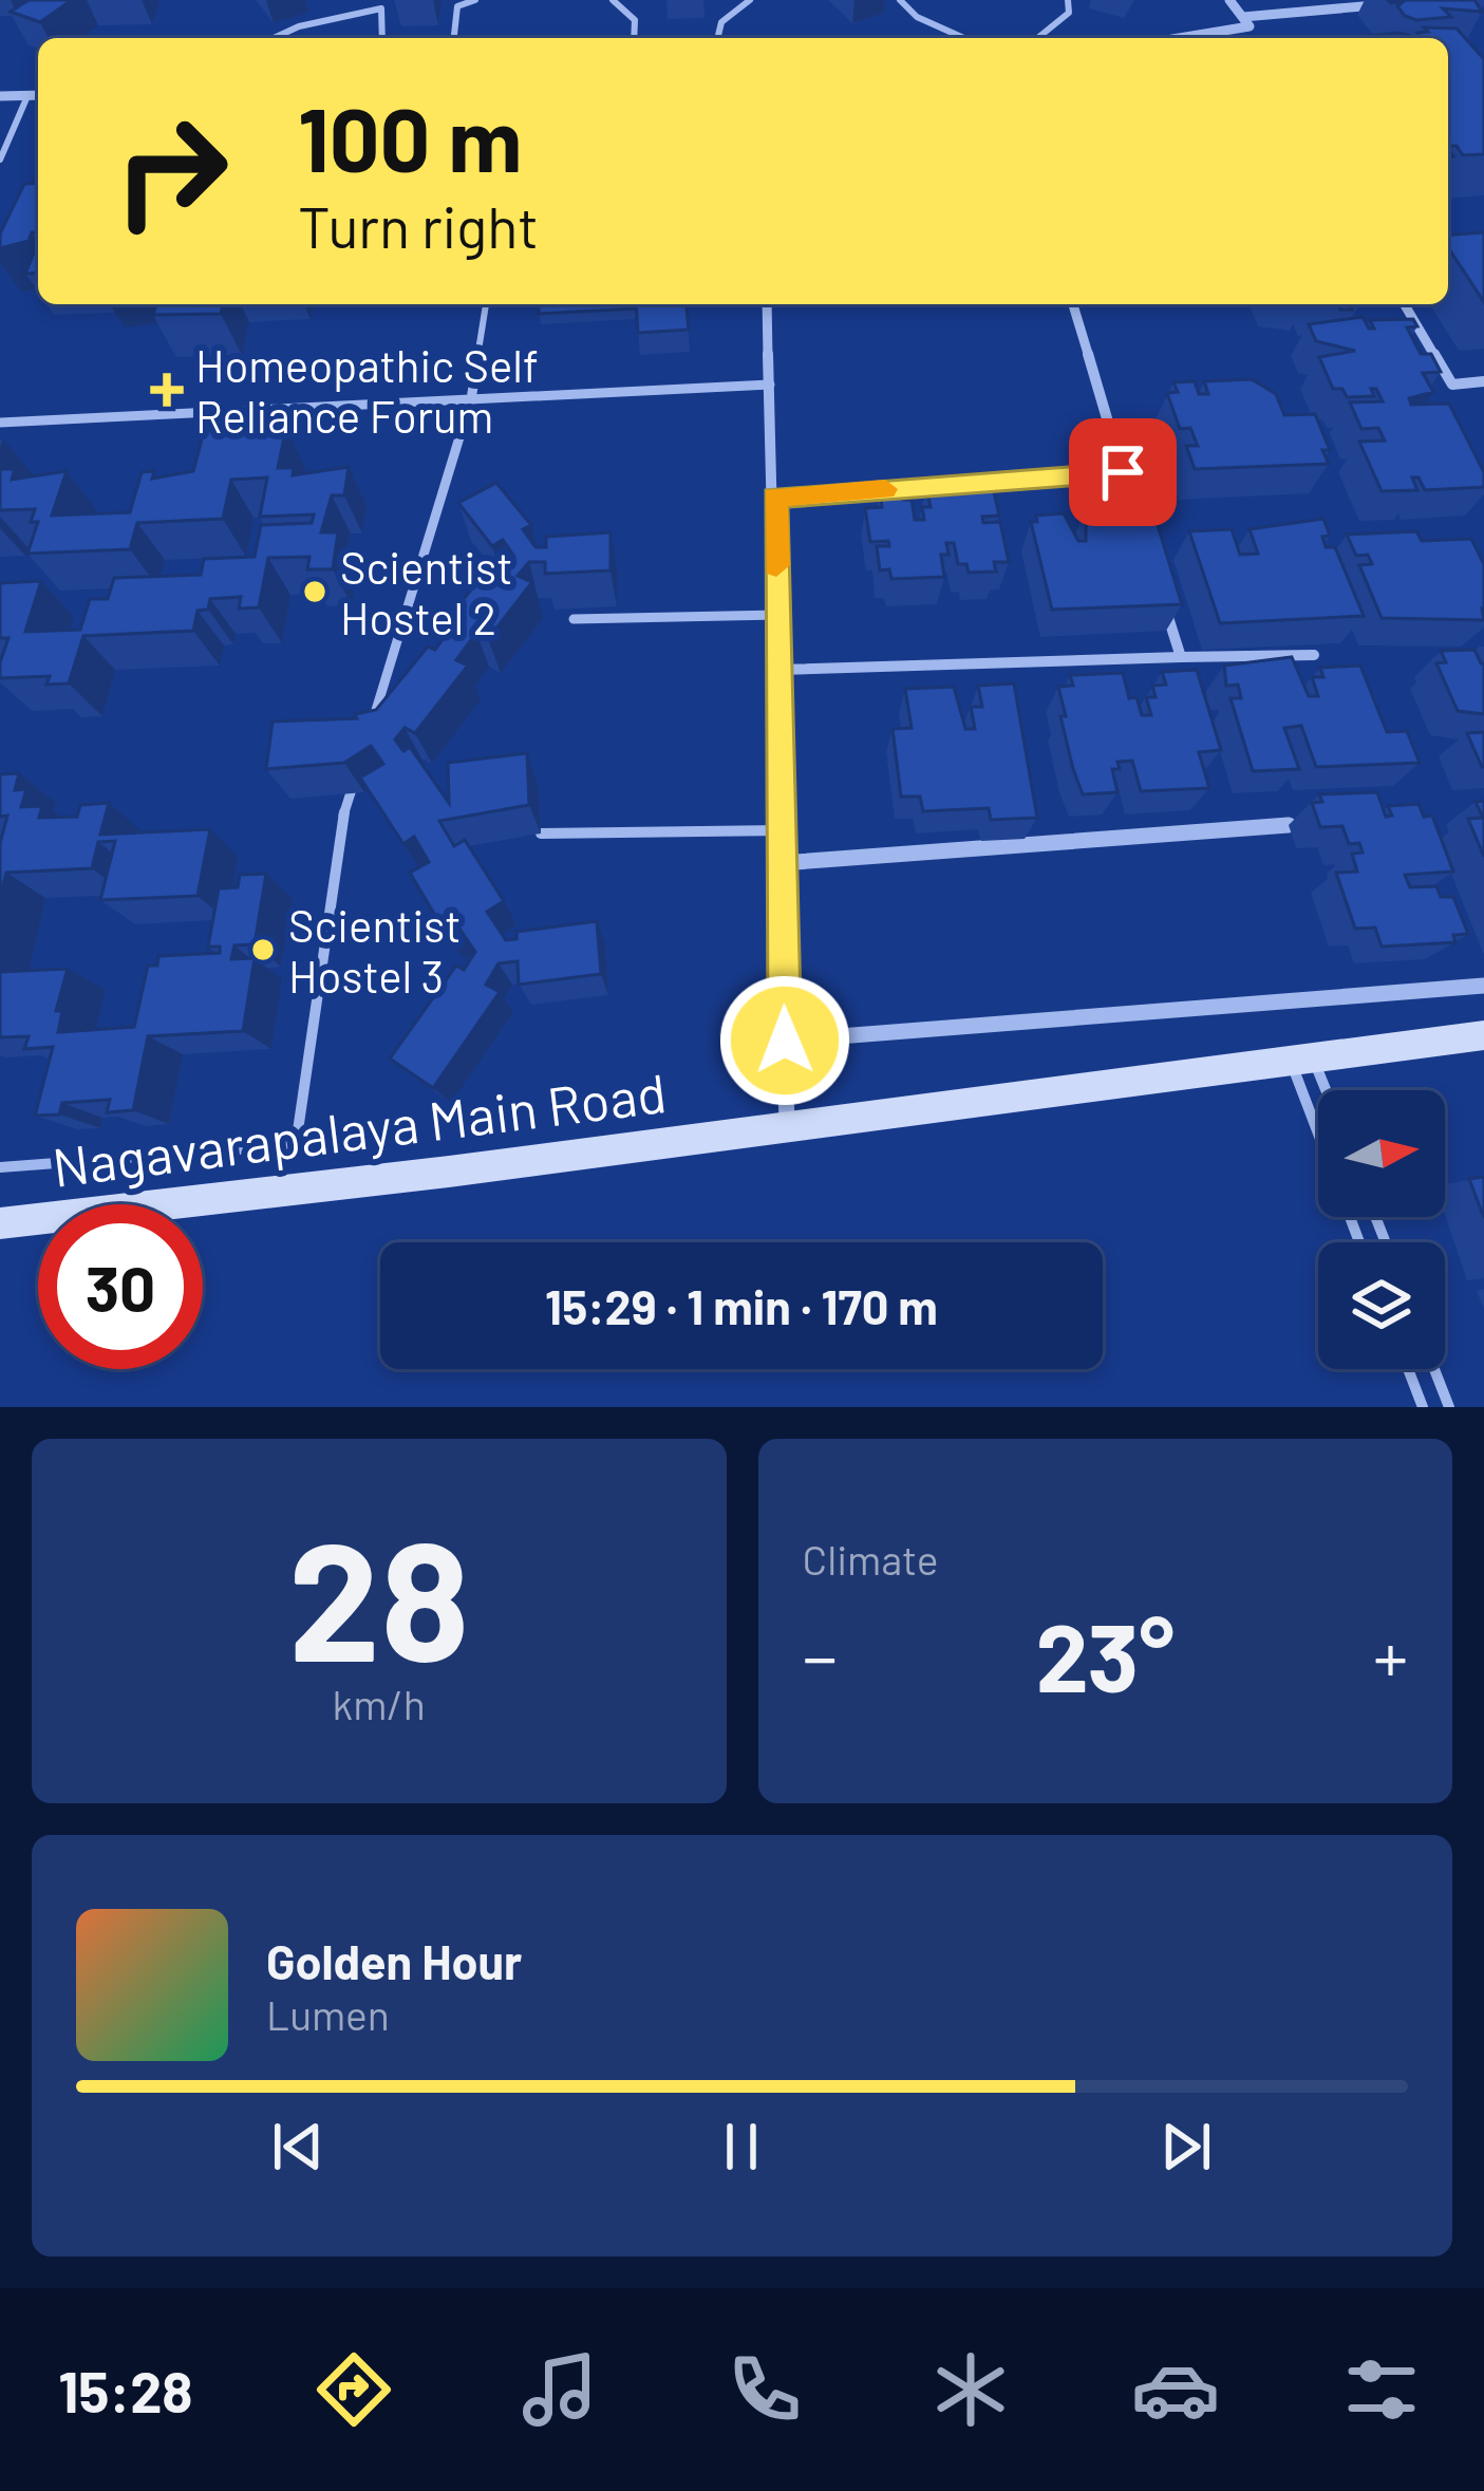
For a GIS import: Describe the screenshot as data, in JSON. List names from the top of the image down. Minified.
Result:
{"streets":{"main road":["Nagavarapalaya Main Road"]},"places":{"health":["Homeopathic Self Reliance Forum"],"other":["Scientist Hostel 2","Scientist Hostel 3"]},"north":"right","page":{"turn":["100 m","Turn right"],"limit":"30","trip":"15:29 · 1 min · 170 m","tile":[["28","km/h"],"Climate"],"heat":["−","23°","+"],"song":["Golden Hour","Lumen"],"tabs":"15:28"}}
